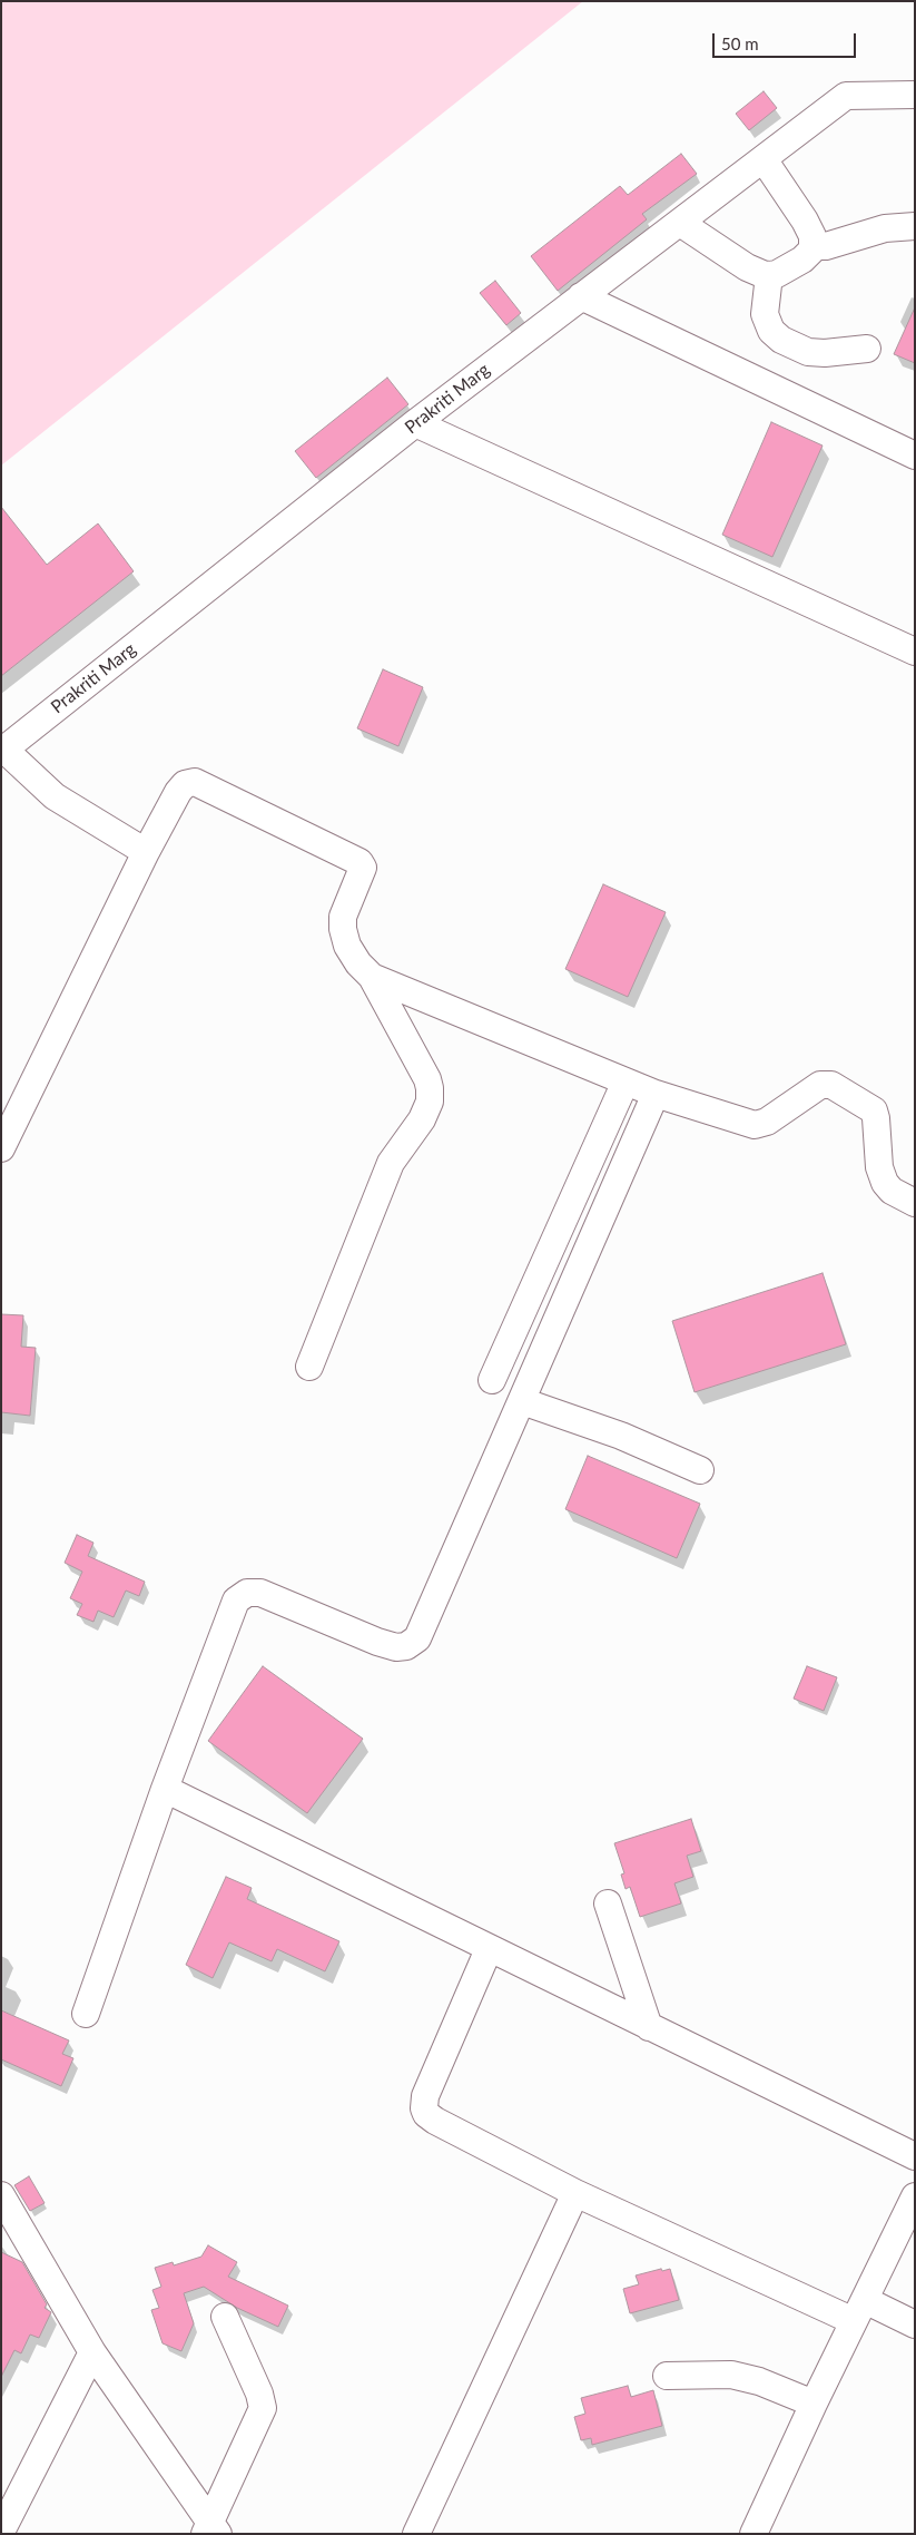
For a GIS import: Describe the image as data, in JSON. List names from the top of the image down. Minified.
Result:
{"streets":{"street":["Prakriti Marg"]},"scale_bar":"50 m"}
